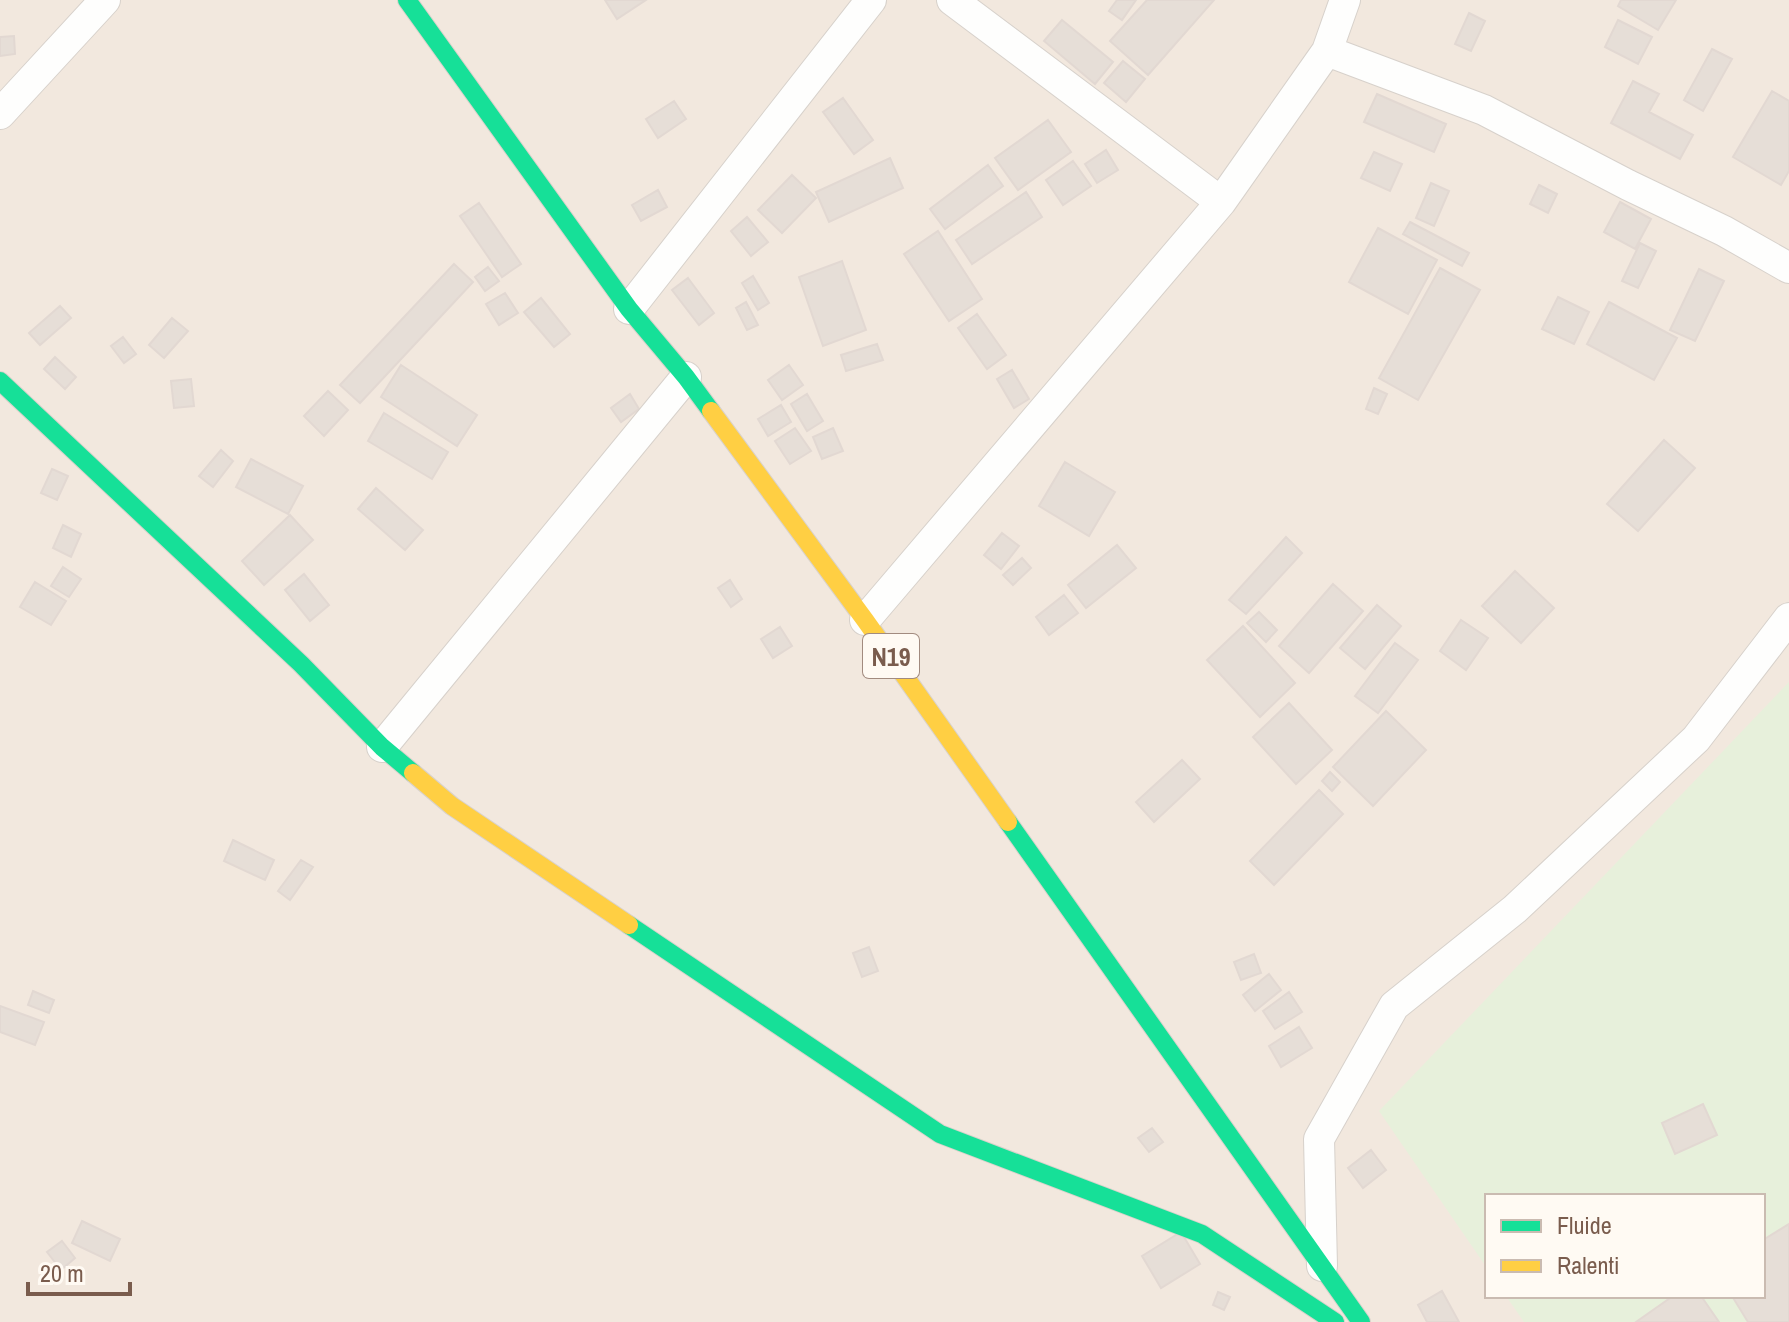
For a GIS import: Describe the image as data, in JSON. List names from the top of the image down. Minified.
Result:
{"streets":{"street":["N19"]},"legend":["Fluide","Ralenti"],"scale_bar":"20 m"}
